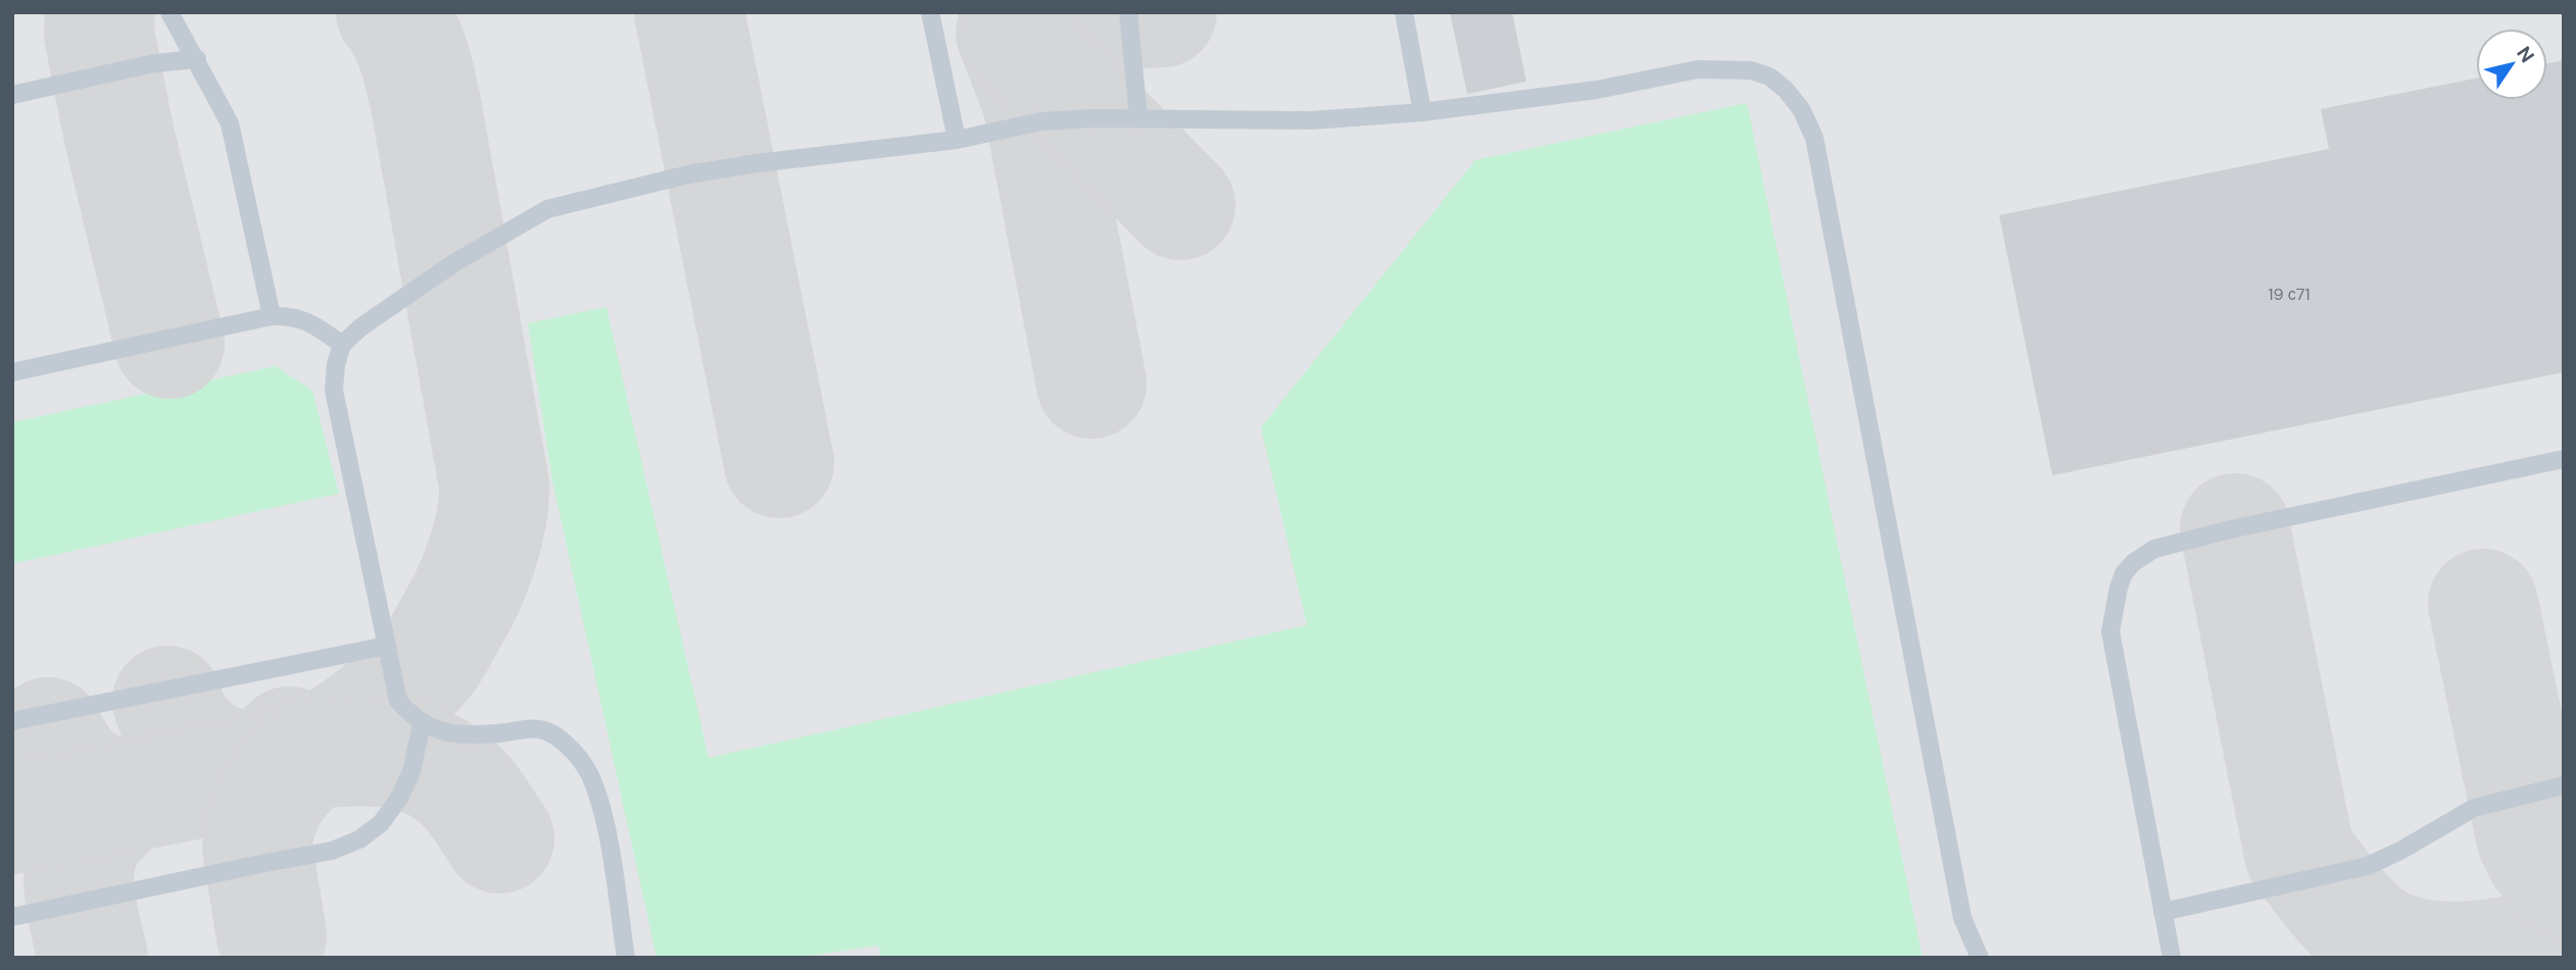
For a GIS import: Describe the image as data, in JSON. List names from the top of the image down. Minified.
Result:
{"house_numbers":["19 с71"],"north":"top right"}
